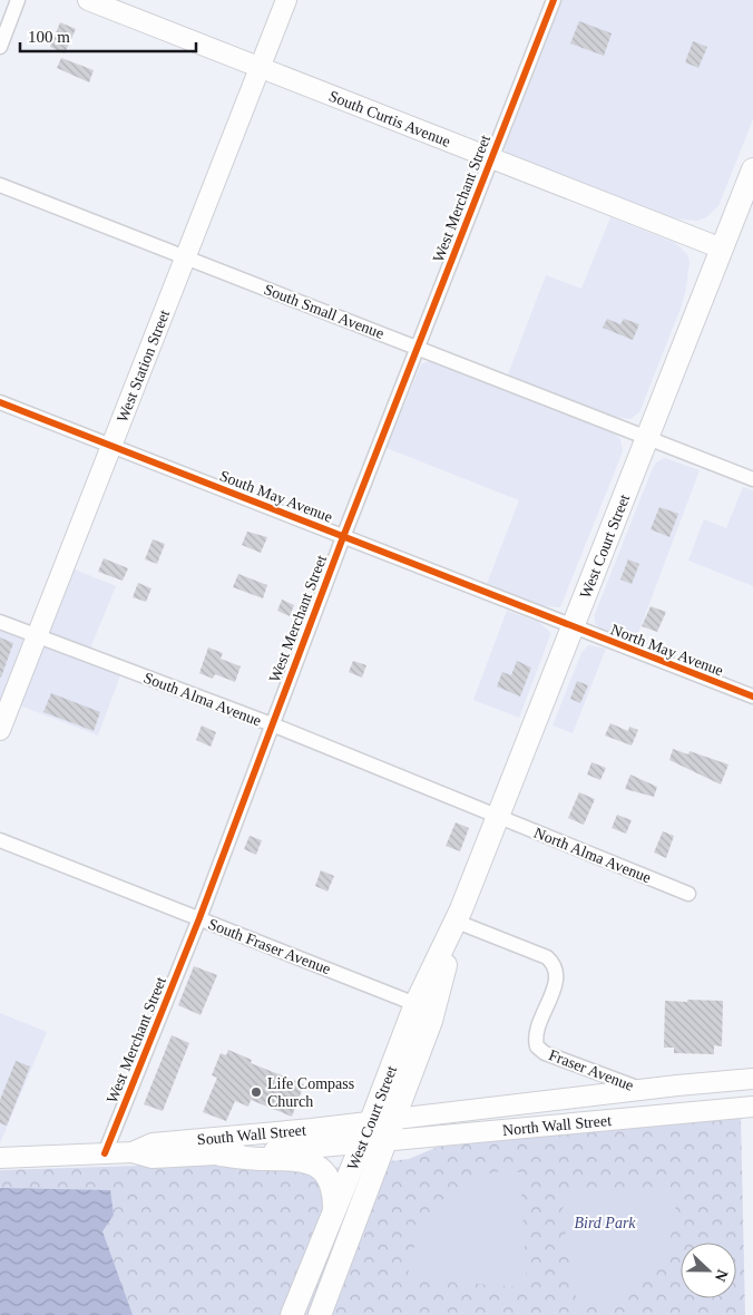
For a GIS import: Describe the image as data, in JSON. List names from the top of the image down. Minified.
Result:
{"streets":{"main road":["South Curtis Avenue","West Station Street","West Court Street","North Wall Street","South Wall Street"],"street":["West Merchant Street","South Small Avenue","South May Avenue","North May Avenue","South Alma Avenue","North Alma Avenue","South Fraser Avenue","Fraser Avenue"]},"crossings":[["South Curtis Avenue","West Merchant Street"],["South Curtis Avenue","West Station Street"],["South Curtis Avenue","West Court Street"],["West Merchant Street","South Small Avenue"],["West Merchant Street","South May Avenue"],["West Merchant Street","South Alma Avenue"],["West Merchant Street","South Fraser Avenue"],["West Merchant Street","South Wall Street"],["South Small Avenue","West Station Street"],["South Small Avenue","West Court Street"],["West Station Street","South May Avenue"],["West Station Street","South Alma Avenue"],["South May Avenue","West Court Street"],["South May Avenue","North May Avenue"],["West Court Street","North May Avenue"],["West Court Street","South Alma Avenue"],["West Court Street","North Alma Avenue"],["West Court Street","South Fraser Avenue"],["West Court Street","Fraser Avenue"],["West Court Street","North Wall Street"],["West Court Street","South Wall Street"],["South Alma Avenue","North Alma Avenue"],["Fraser Avenue","North Wall Street"],["North Wall Street","South Wall Street"]],"parks":["Bird Park"],"places":["Life Compass Church"],"scale_bar":"100 m","north":"right"}
